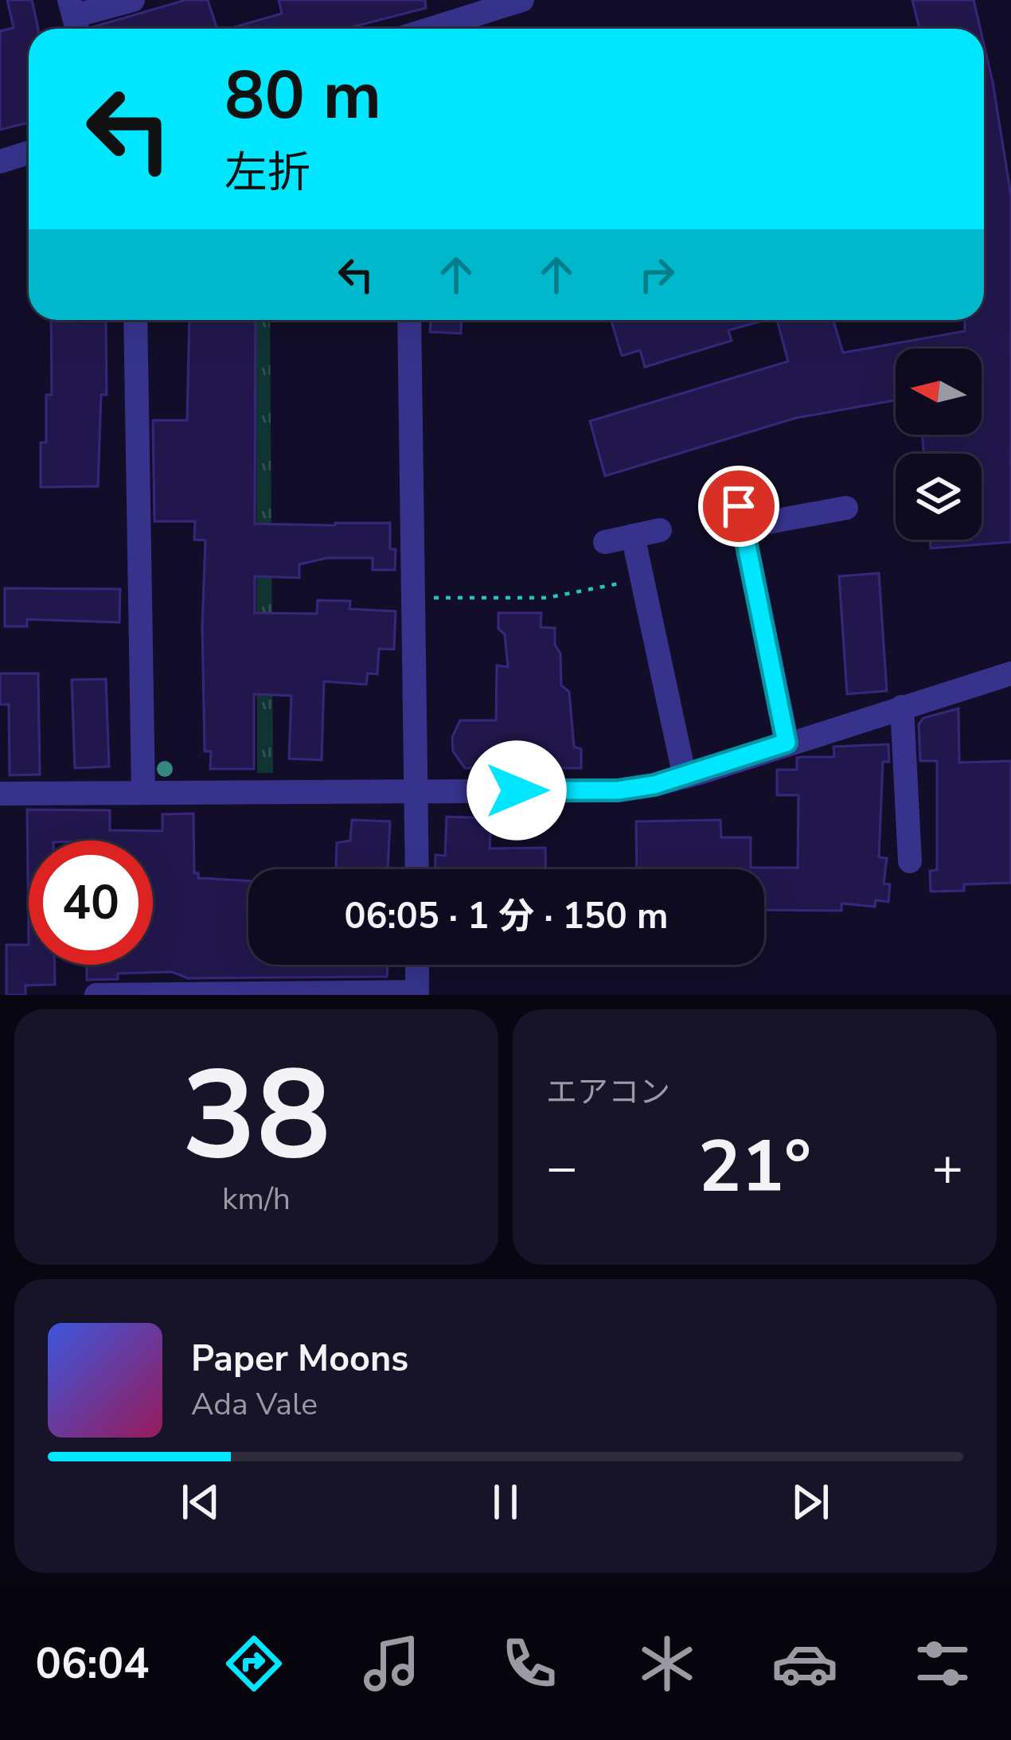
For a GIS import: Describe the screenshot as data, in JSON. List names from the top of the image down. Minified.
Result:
{"north":"left","page":{"turn":["80 m","左折"],"limit":"40","trip":"06:05 · 1 分 · 150 m","tile":[["38","km/h"],"エアコン"],"heat":["−","21°","+"],"song":["Paper Moons","Ada Vale"],"tabs":"06:04"}}
